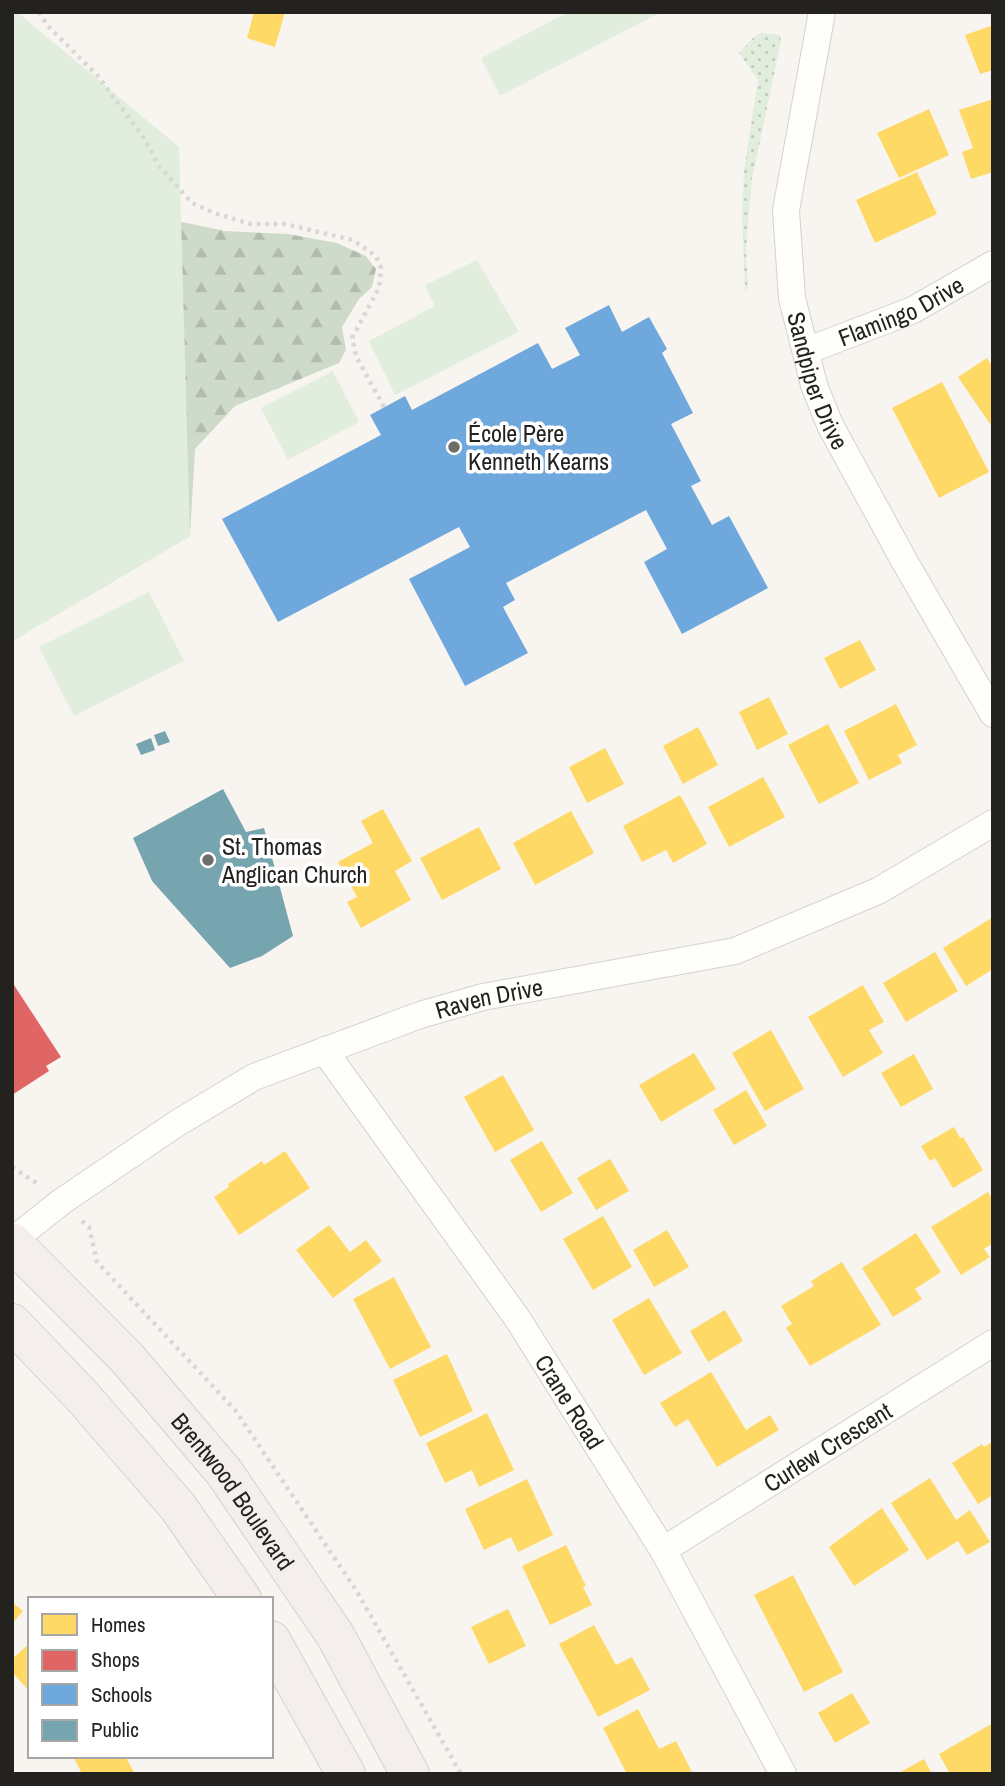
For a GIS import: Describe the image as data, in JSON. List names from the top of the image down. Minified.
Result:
{"streets":{"main road":["Brentwood Boulevard"],"street":["Flamingo Drive","Sandpiper Drive","Raven Drive","Crane Road","Curlew Crescent"]},"crossings":[["Flamingo Drive","Sandpiper Drive"],["Raven Drive","Crane Road"],["Raven Drive","Brentwood Boulevard"],["Crane Road","Curlew Crescent"]],"places":["École Père Kenneth Kearns","St. Thomas Anglican Church"],"legend":["Homes","Shops","Schools","Public"]}
